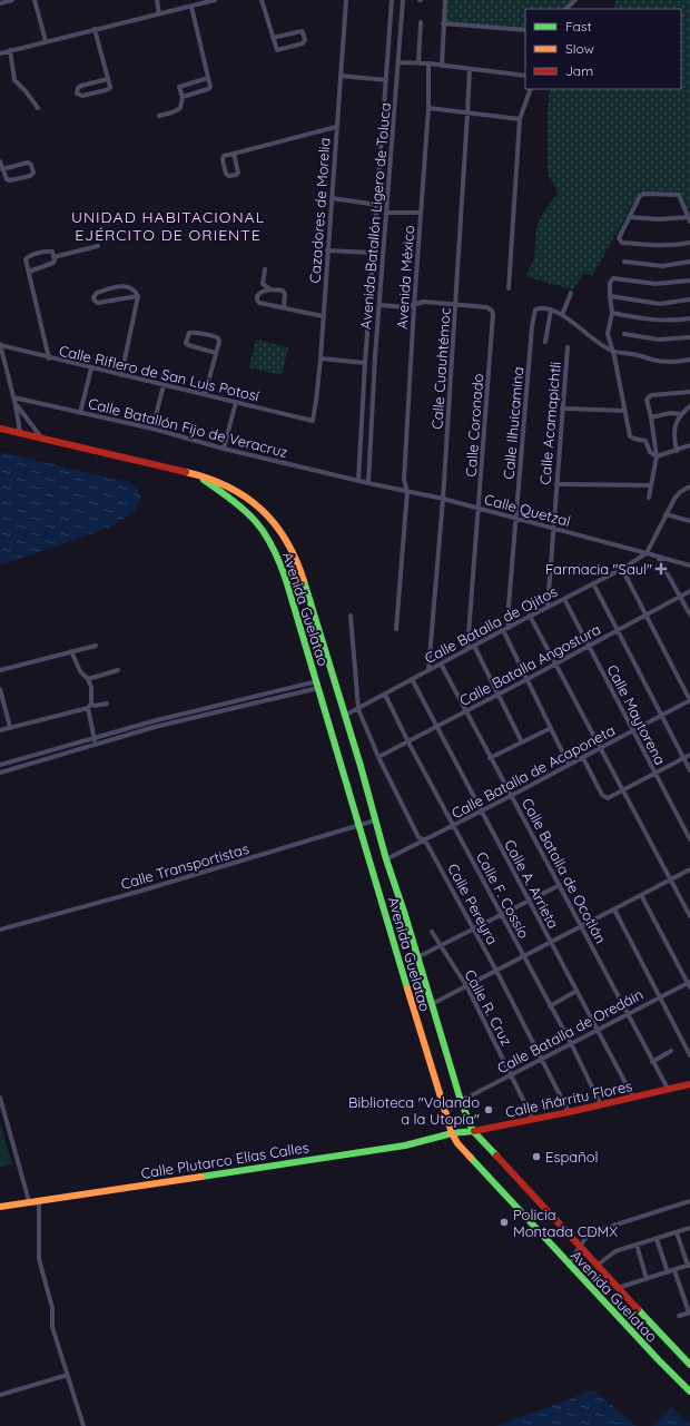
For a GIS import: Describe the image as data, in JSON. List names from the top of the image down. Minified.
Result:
{"streets":{"main road":["Avenida Guelatao","Calle Iñárritu Flores","Calle Plutarco Elías Calles"],"street":["Cazadores de Morelia","Avenida Batallón Ligero de Toluca","Avenida México","Calle Cuauhtémoc","Calle Riflero de San Luis Potosí","Calle Ilhuicamina","Calle Acamapichtli","Calle Coronado","Calle Batallón Fijo de Veracruz","Calle Quetzal","Calle Batalla de Ojitos","Calle Batalla Angostura","Calle Maytorena","Calle Batalla de Acaponeta","Calle Transportistas","Calle Batalla de Ocotlán","Calle A. Arrieta","Calle F. Cossío","Calle Pereyra","Calle R. Cruz","Calle Batalla de Oredáin"]},"crossings":[["Cazadores de Morelia","Calle Riflero de San Luis Potosí"],["Avenida Batallón Ligero de Toluca","Calle Batallón Fijo de Veracruz"],["Avenida Batallón Ligero de Toluca","Calle Quetzal"],["Avenida México","Calle Quetzal"],["Calle Cuauhtémoc","Calle Coronado"],["Calle Cuauhtémoc","Calle Quetzal"],["Calle Cuauhtémoc","Calle Batalla de Ojitos"],["Calle Ilhuicamina","Calle Quetzal"],["Calle Ilhuicamina","Calle Batalla de Ojitos"],["Calle Acamapichtli","Calle Quetzal"],["Calle Acamapichtli","Calle Batalla de Ojitos"],["Calle Coronado","Calle Quetzal"],["Calle Coronado","Calle Batalla de Ojitos"],["Calle Batallón Fijo de Veracruz","Calle Quetzal"],["Calle Quetzal","Calle Batalla de Ojitos"],["Avenida Guelatao","Calle Batalla de Ojitos"],["Avenida Guelatao","Calle Batalla de Acaponeta"],["Avenida Guelatao","Calle Transportistas"],["Avenida Guelatao","Calle Batalla de Oredáin"],["Avenida Guelatao","Calle Iñárritu Flores"],["Avenida Guelatao","Calle Plutarco Elías Calles"],["Calle Batalla de Ojitos","Calle Maytorena"],["Calle Batalla de Ojitos","Calle Batalla de Ocotlán"],["Calle Batalla de Ojitos","Calle A. Arrieta"],["Calle Batalla de Ojitos","Calle F. Cossío"],["Calle Batalla de Ojitos","Calle Pereyra"],["Calle Batalla Angostura","Calle Maytorena"],["Calle Batalla Angostura","Calle Batalla de Ocotlán"],["Calle Batalla Angostura","Calle A. Arrieta"],["Calle Batalla Angostura","Calle F. Cossío"],["Calle Batalla Angostura","Calle Pereyra"],["Calle Maytorena","Calle Batalla de Acaponeta"],["Calle Batalla de Acaponeta","Calle Batalla de Ocotlán"],["Calle Batalla de Acaponeta","Calle A. Arrieta"],["Calle Batalla de Acaponeta","Calle F. Cossío"],["Calle Batalla de Acaponeta","Calle Pereyra"],["Calle Batalla de Ocotlán","Calle Batalla de Oredáin"],["Calle Batalla de Ocotlán","Calle Iñárritu Flores"],["Calle A. Arrieta","Calle Batalla de Oredáin"],["Calle A. Arrieta","Calle Iñárritu Flores"],["Calle F. Cossío","Calle Batalla de Oredáin"],["Calle F. Cossío","Calle Iñárritu Flores"],["Calle Pereyra","Calle Batalla de Oredáin"],["Calle Pereyra","Calle Iñárritu Flores"],["Calle R. Cruz","Calle Batalla de Oredáin"],["Calle R. Cruz","Calle Iñárritu Flores"],["Calle Iñárritu Flores","Calle Plutarco Elías Calles"]],"districts":["UNIDAD HABITACIONAL EJÉRCITO DE ORIENTE"],"places":{"health":["Farmacia \"Saul\""],"other":["Biblioteca \"Volando a la Utopía\"","Español","Policia Montada CDMX"]},"legend":["Fast","Slow","Jam"]}
